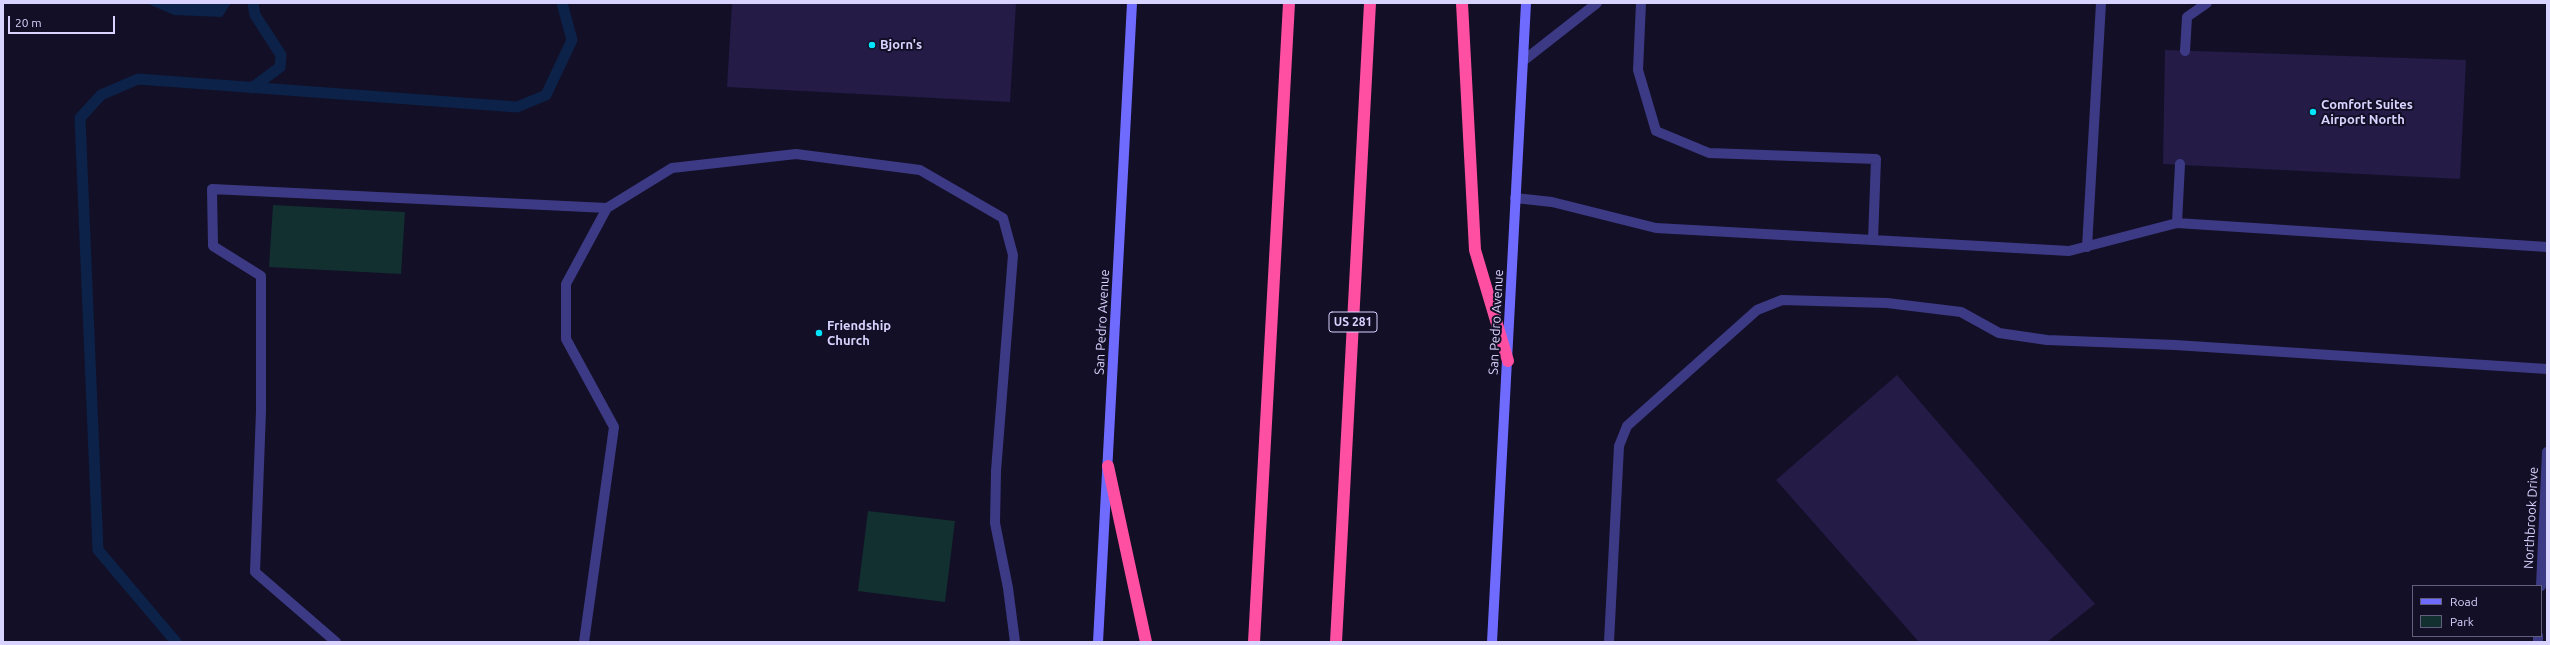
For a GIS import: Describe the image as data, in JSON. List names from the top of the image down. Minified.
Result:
{"streets":{"highway":["US 281"],"main road":["San Pedro Avenue"],"street":["Northbrook Drive"]},"places":["Bjorn's","Comfort Suites Airport North","Friendship Church"],"legend":["Road","Park"],"scale_bar":"20 m"}
